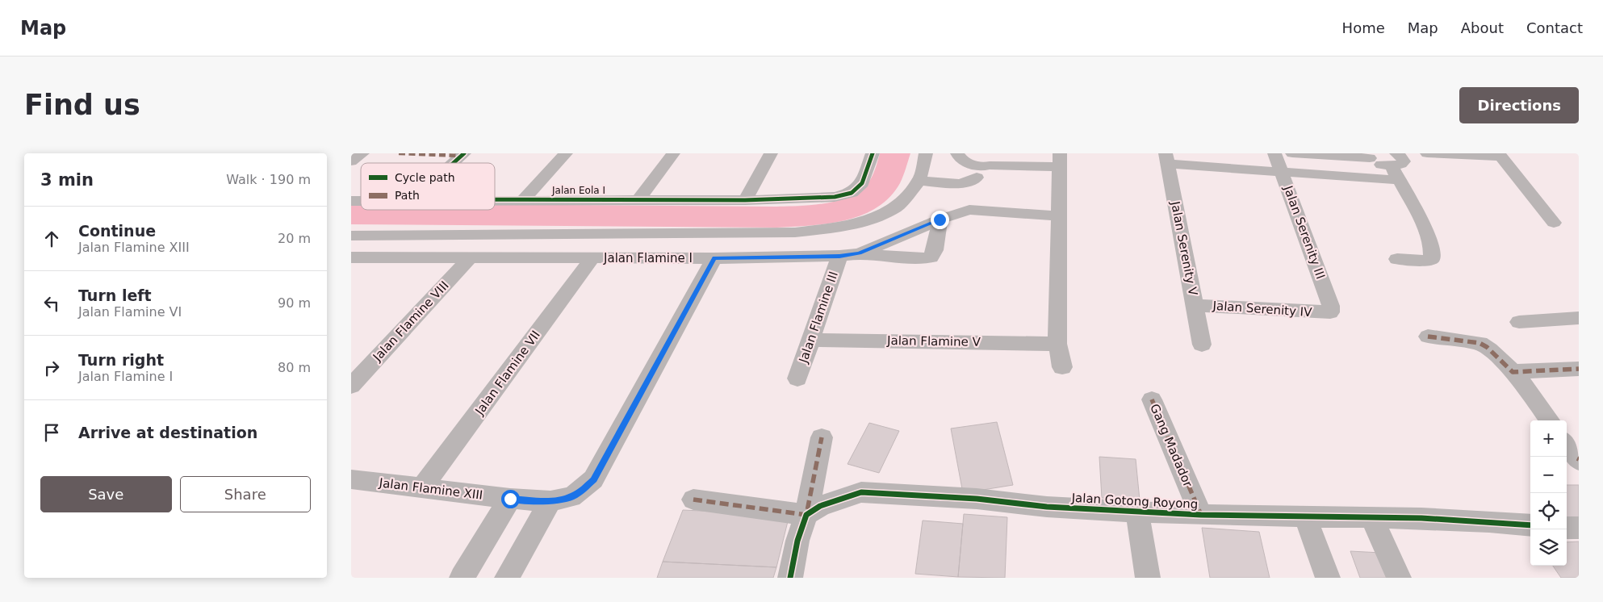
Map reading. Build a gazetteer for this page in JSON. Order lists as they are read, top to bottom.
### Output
{
  "streets": {
    "street": [
      "Jalan Eola I",
      "Jalan Serenity III",
      "Jalan Serenity V",
      "Jalan Flamine I",
      "Jalan Serenity IV",
      "Jalan Flamine III",
      "Jalan Flamine VIII",
      "Jalan Flamine V",
      "Jalan Flamine VII",
      "Gang Madador",
      "Jalan Flamine XIII",
      "Jalan Gotong Royong"
    ]
  },
  "crossings": [
    ["Jalan Serenity III", "Jalan Serenity IV"],
    ["Jalan Serenity V", "Jalan Serenity IV"],
    ["Jalan Flamine I", "Jalan Flamine III"],
    ["Jalan Flamine I", "Jalan Flamine VIII"],
    ["Jalan Flamine I", "Jalan Flamine VII"],
    ["Jalan Flamine I", "Jalan Flamine XIII"],
    ["Jalan Flamine III", "Jalan Flamine V"],
    ["Jalan Flamine VII", "Jalan Flamine XIII"],
    ["Gang Madador", "Jalan Gotong Royong"]
  ],
  "legend": ["Cycle path", "Path"],
  "page": {
    "header": "Map",
    "nav": [
      "Home",
      "Map",
      "About",
      "Contact"
    ],
    "buttons": [
      "Directions",
      ["Save", "Share"]
    ],
    "title": "Find us",
    "heading": ["3 min", "Walk · 190 m"],
    "list": [
      ["Continue", "Jalan Flamine XIII", "20 m"],
      ["Turn left", "Jalan Flamine VI", "90 m"],
      ["Turn right", "Jalan Flamine I", "80 m"],
      "Arrive at destination"
    ],
    "map_buttons": ["+", "−"]
  }
}
